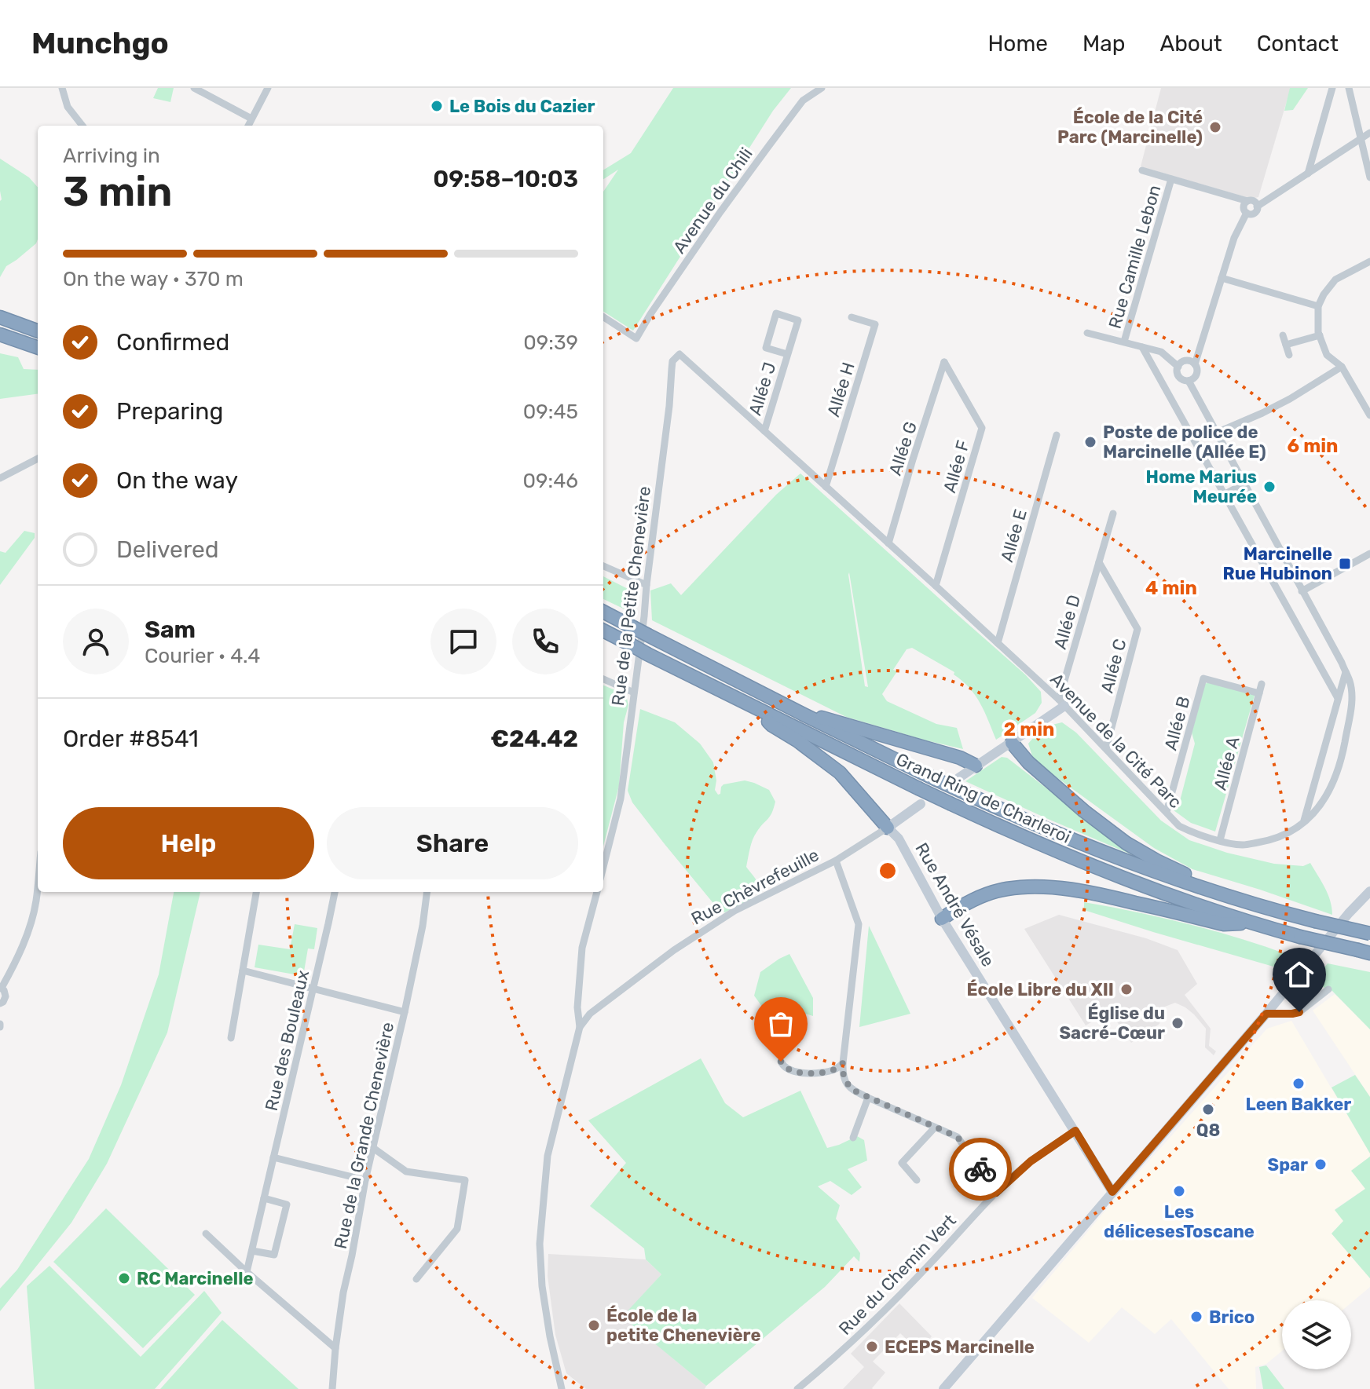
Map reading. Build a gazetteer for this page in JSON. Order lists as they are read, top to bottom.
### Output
{
  "streets": {
    "highway": ["Grand Ring de Charleroi"],
    "main road": ["Rue Chèvrefeuille", "Rue André Vésale"],
    "street": [
      "Avenue du Chili",
      "Rue Camille Lebon",
      "Allée J",
      "Allée H",
      "Allée G",
      "Allée F",
      "Allée E",
      "Rue de la Petite Chenevière",
      "Allée D",
      "Allée C",
      "Allée B",
      "Avenue de la Cité Parc",
      "Allée A",
      "Rue des Bouleaux",
      "Rue de la Grande Chenevière",
      "Rue du Chemin Vert"
    ]
  },
  "crossings": [
    ["Rue Camille Lebon", "Avenue de la Cité Parc"],
    ["Allée J", "Avenue de la Cité Parc"],
    ["Allée H", "Avenue de la Cité Parc"],
    ["Allée G", "Allée F"],
    ["Allée G", "Avenue de la Cité Parc"],
    ["Allée F", "Avenue de la Cité Parc"],
    ["Allée E", "Avenue de la Cité Parc"],
    ["Rue de la Petite Chenevière", "Avenue de la Cité Parc"],
    ["Allée D", "Allée C"],
    ["Allée D", "Avenue de la Cité Parc"],
    ["Allée C", "Avenue de la Cité Parc"],
    ["Allée B", "Avenue de la Cité Parc"],
    ["Allée B", "Allée A"],
    ["Avenue de la Cité Parc", "Allée A"],
    ["Rue Chèvrefeuille", "Rue André Vésale"],
    ["Rue André Vésale", "Rue du Chemin Vert"]
  ],
  "places": {
    "other": [
      "Le Bois du Cazier",
      "École de la Cité Parc (Marcinelle)",
      "Poste de police de Marcinelle (Allée E)",
      "Home Marius Meurée",
      "École Libre du XII",
      "Église du Sacré-Cœur",
      "Leen Bakker",
      "Q8",
      "Spar",
      "Les délicesesToscane",
      "RC Marcinelle",
      "Brico",
      "École de la petite Chenevière",
      "ECEPS Marcinelle"
    ],
    "transit": ["Marcinelle Rue Hubinon"]
  },
  "page": {
    "header": "Munchgo",
    "nav": [
      "Home",
      "Map",
      "About",
      "Contact"
    ],
    "heading": ["3 min", "Arriving in", "09:58–10:03"],
    "panel": [
      "Sam",
      "Courier · 4.4",
      "Order #8541",
      "€24.42"
    ],
    "bar": "On the way · 370 m",
    "list": [
      ["Confirmed", "09:39"],
      ["Preparing", "09:45"],
      ["On the way", "09:46"],
      "Delivered"
    ],
    "buttons": ["Help", "Share"]
  },
  "rings": ["6 min", "4 min", "2 min"]
}
